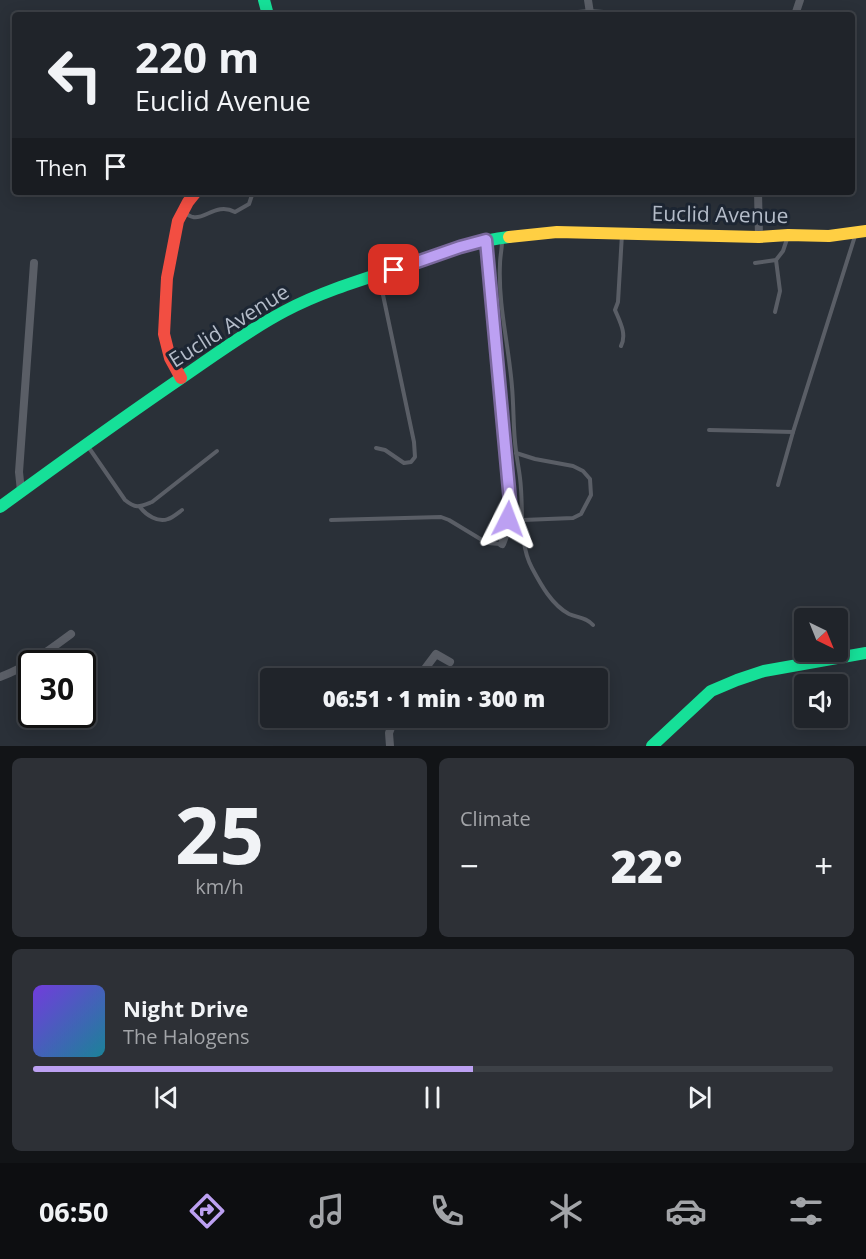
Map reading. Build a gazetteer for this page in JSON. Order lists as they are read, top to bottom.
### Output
{
  "streets": {
    "street": ["Euclid Avenue"]
  },
  "north": "bottom right",
  "page": {
    "turn": ["220 m", "Euclid Avenue"],
    "then": "Then",
    "limit": "30",
    "trip": "06:51 · 1 min · 300 m",
    "tile": [
      ["25", "km/h"],
      "Climate"
    ],
    "heat": ["−", "22°", "+"],
    "song": ["Night Drive", "The Halogens"],
    "tabs": "06:50"
  }
}
